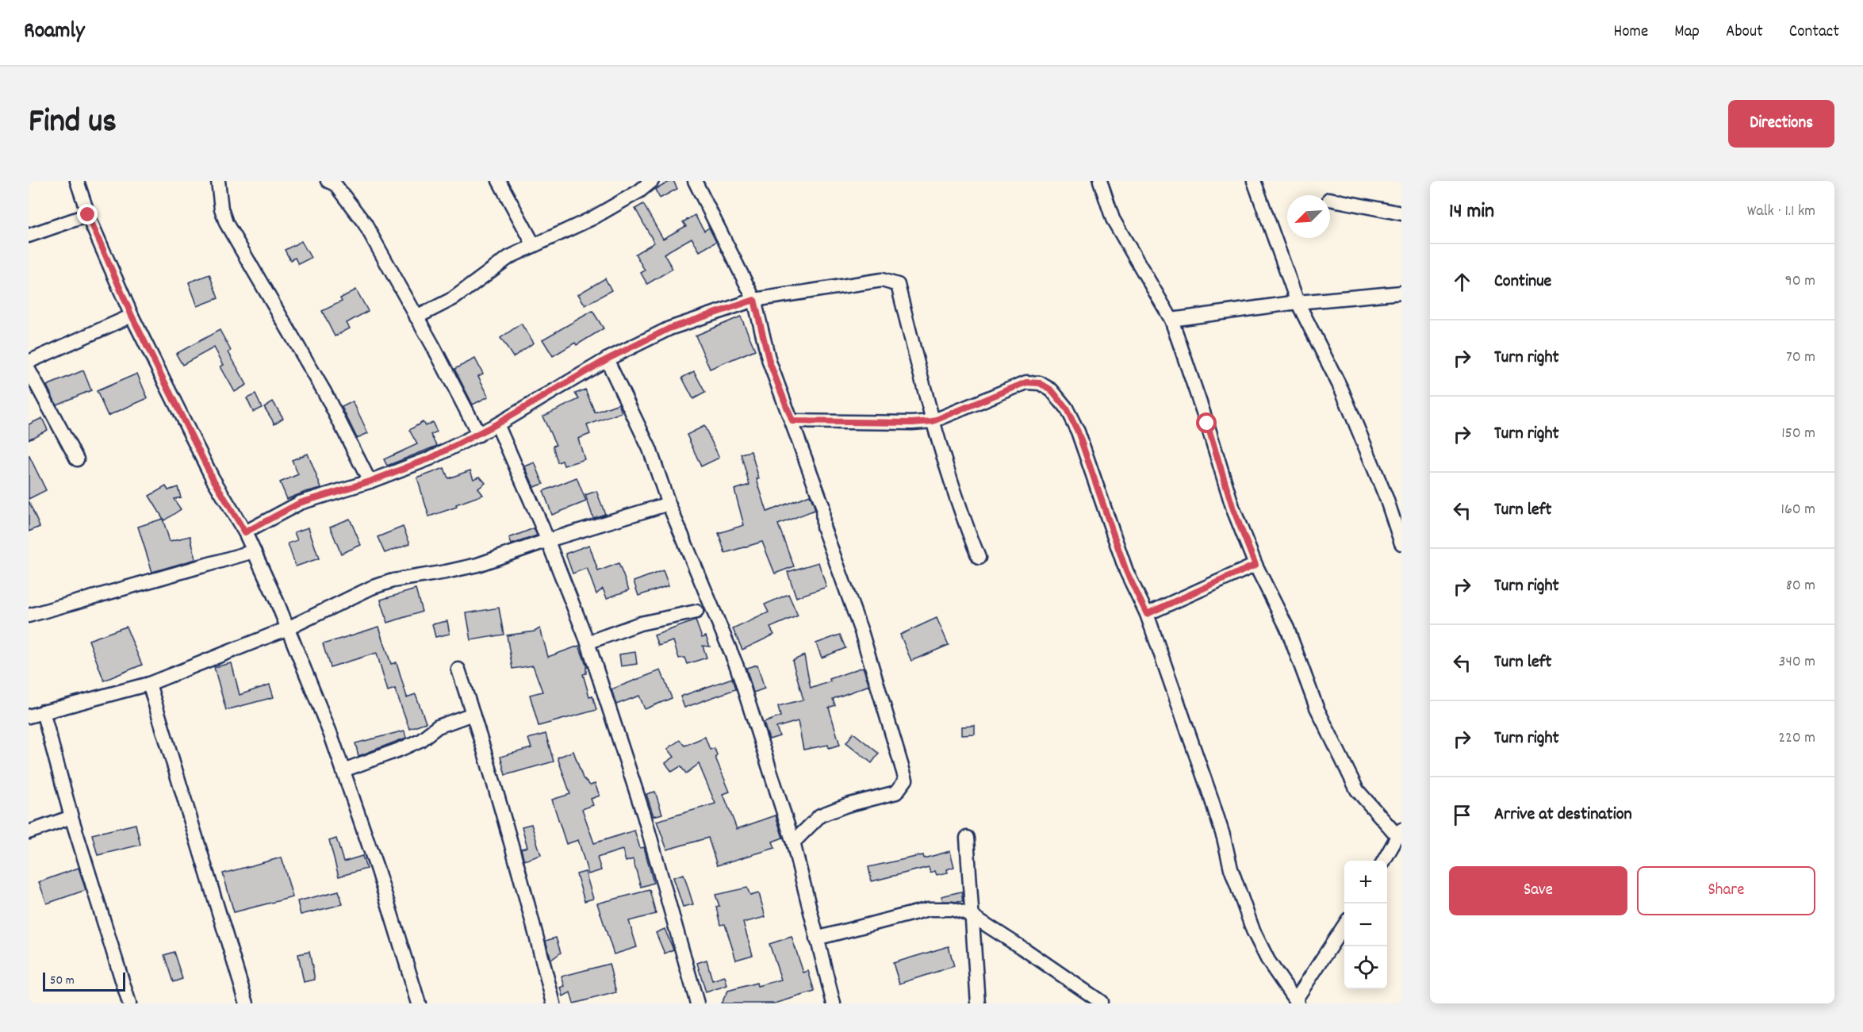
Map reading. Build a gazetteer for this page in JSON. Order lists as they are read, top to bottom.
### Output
{
  "scale_bar": "50 m",
  "north": "bottom left",
  "page": {
    "header": "Roamly",
    "nav": [
      "Home",
      "Map",
      "About",
      "Contact"
    ],
    "title": "Find us",
    "buttons": [
      "Directions",
      ["Save", "Share"]
    ],
    "heading": ["14 min", "Walk · 1.1 km"],
    "list": [
      ["Continue", "90 m"],
      ["Turn right", "70 m"],
      ["Turn right", "150 m"],
      ["Turn left", "160 m"],
      ["Turn right", "80 m"],
      ["Turn left", "340 m"],
      ["Turn right", "220 m"],
      "Arrive at destination"
    ],
    "map_buttons": ["+", "−"],
    "scale": "50 m"
  }
}
